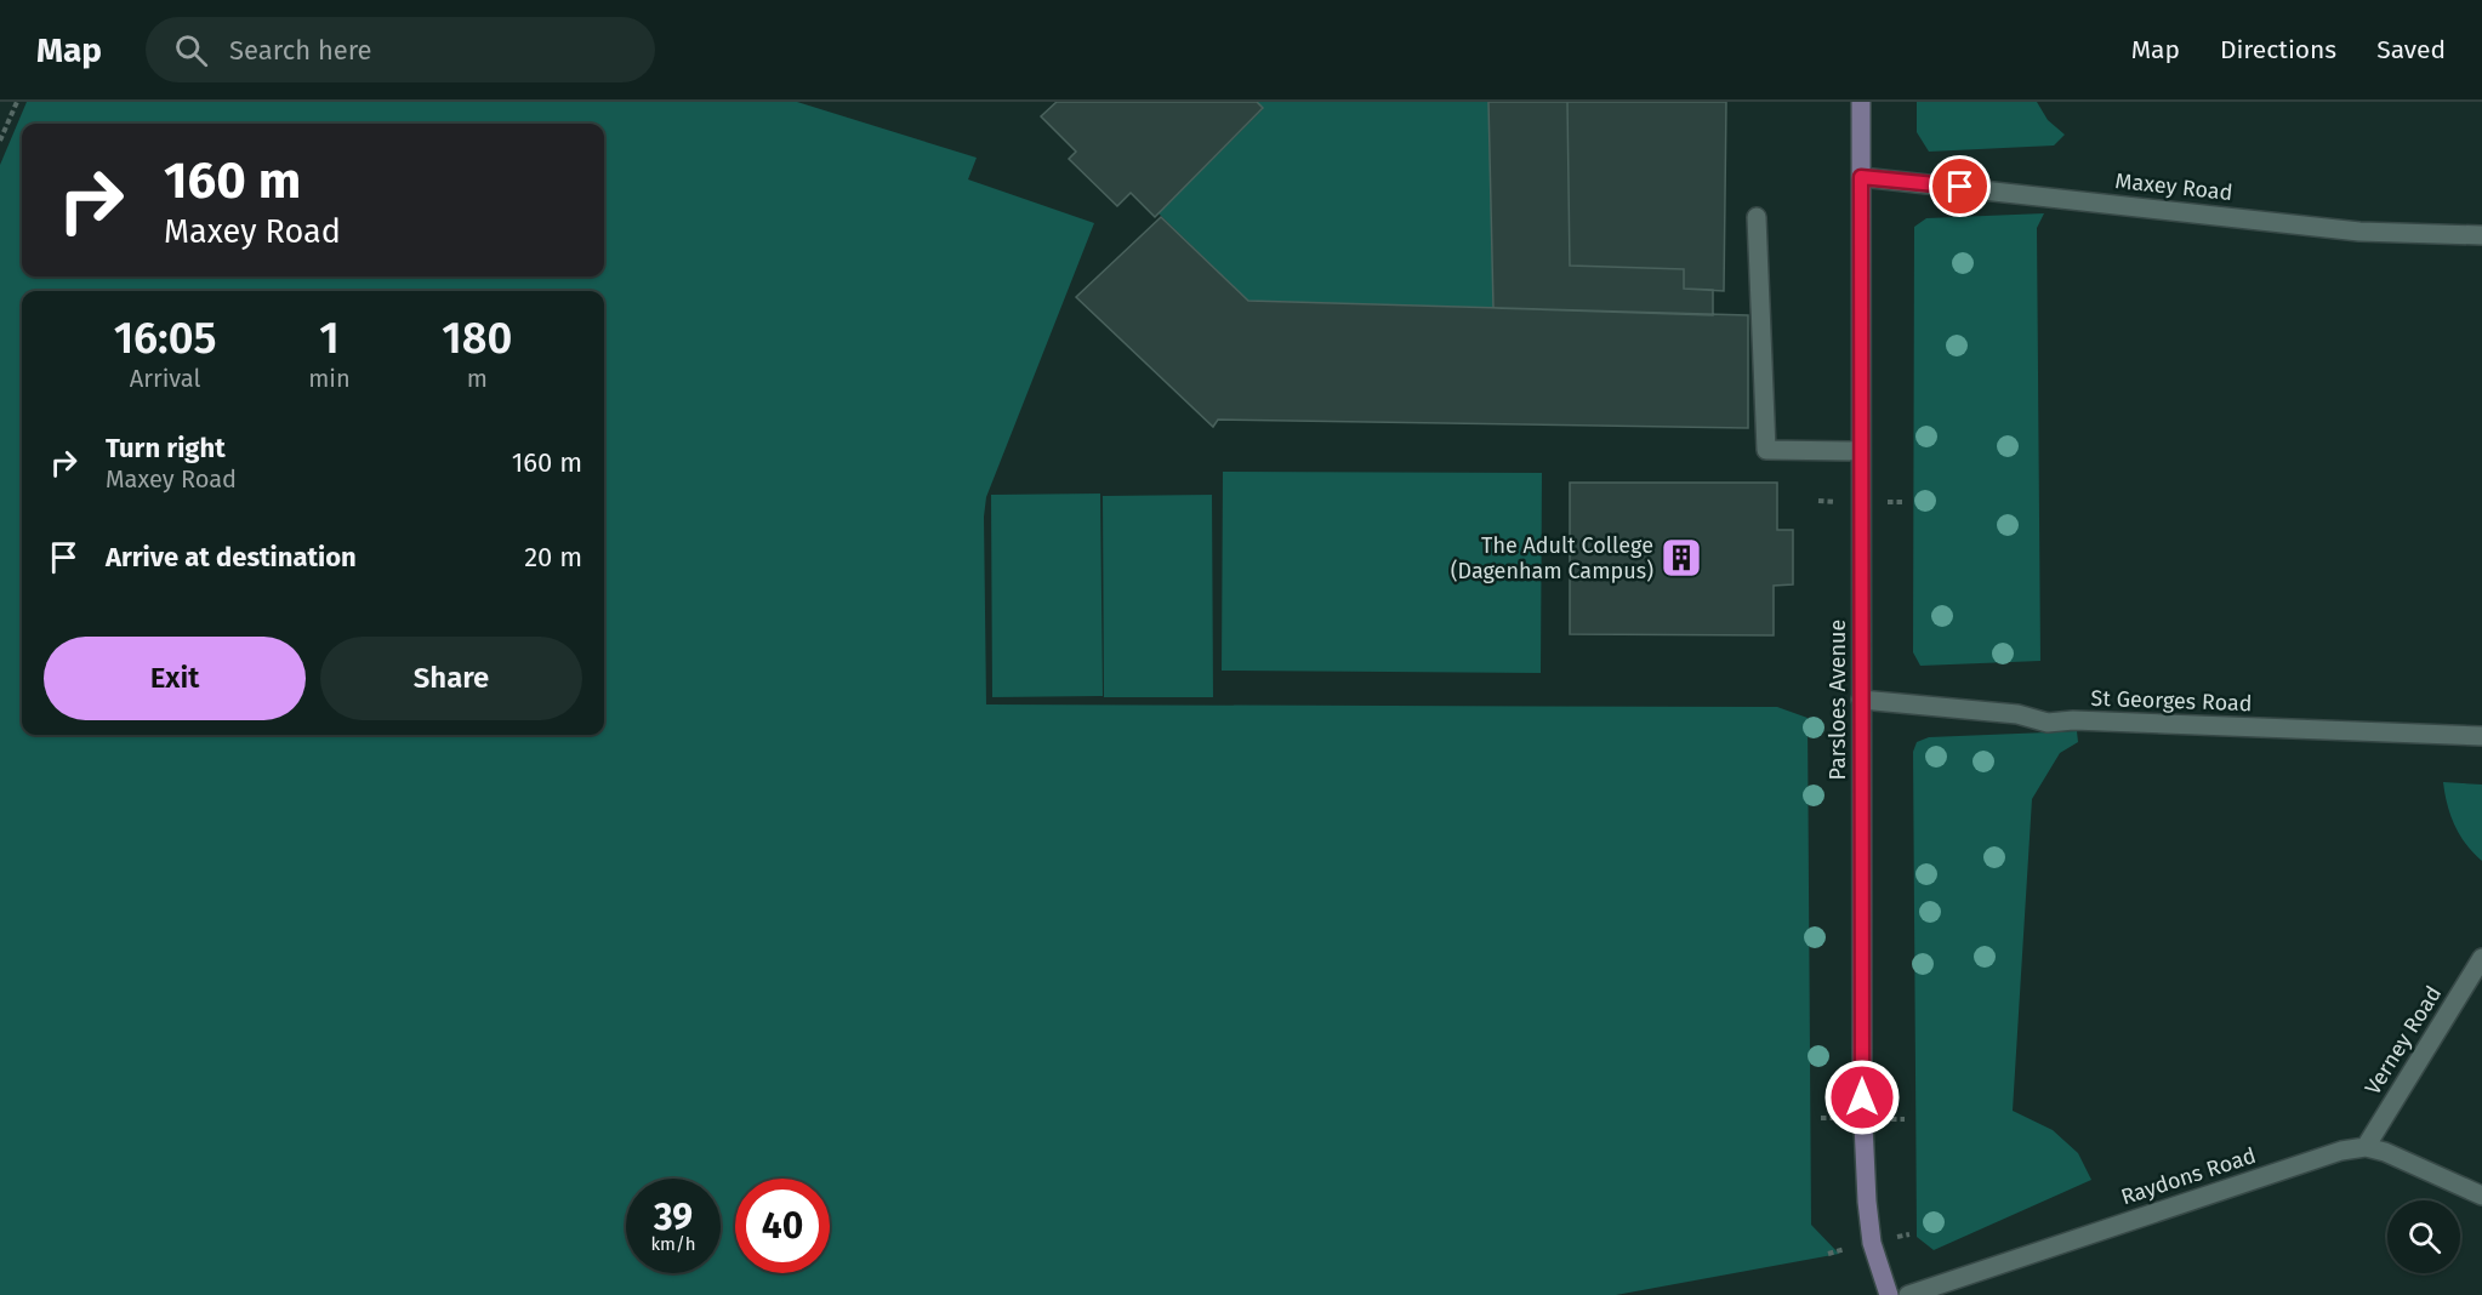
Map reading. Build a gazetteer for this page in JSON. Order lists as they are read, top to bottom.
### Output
{
  "streets": {
    "street": [
      "Maxey Road",
      "Parsloes Avenue",
      "St Georges Road",
      "Verney Road",
      "Raydons Road"
    ]
  },
  "crossings": [
    ["Maxey Road", "Parsloes Avenue"],
    ["Parsloes Avenue", "St Georges Road"],
    ["Verney Road", "Raydons Road"]
  ],
  "places": {
    "building": ["The Adult College (Dagenham Campus)"]
  },
  "page": {
    "header": "Map",
    "search": "Search here",
    "nav": ["Map", "Directions", "Saved"],
    "turn": ["160 m", "Maxey Road"],
    "eta": [
      "16:05",
      "Arrival",
      "1",
      "min",
      "180",
      "m"
    ],
    "list": [
      {
        "name": "Turn right",
        "note": "Maxey Road",
        "value": "160 m"
      },
      {
        "name": "Arrive at destination",
        "value": "20 m"
      }
    ],
    "buttons": ["Exit", "Share"],
    "speed": "39 km/h",
    "limit": "40"
  }
}
